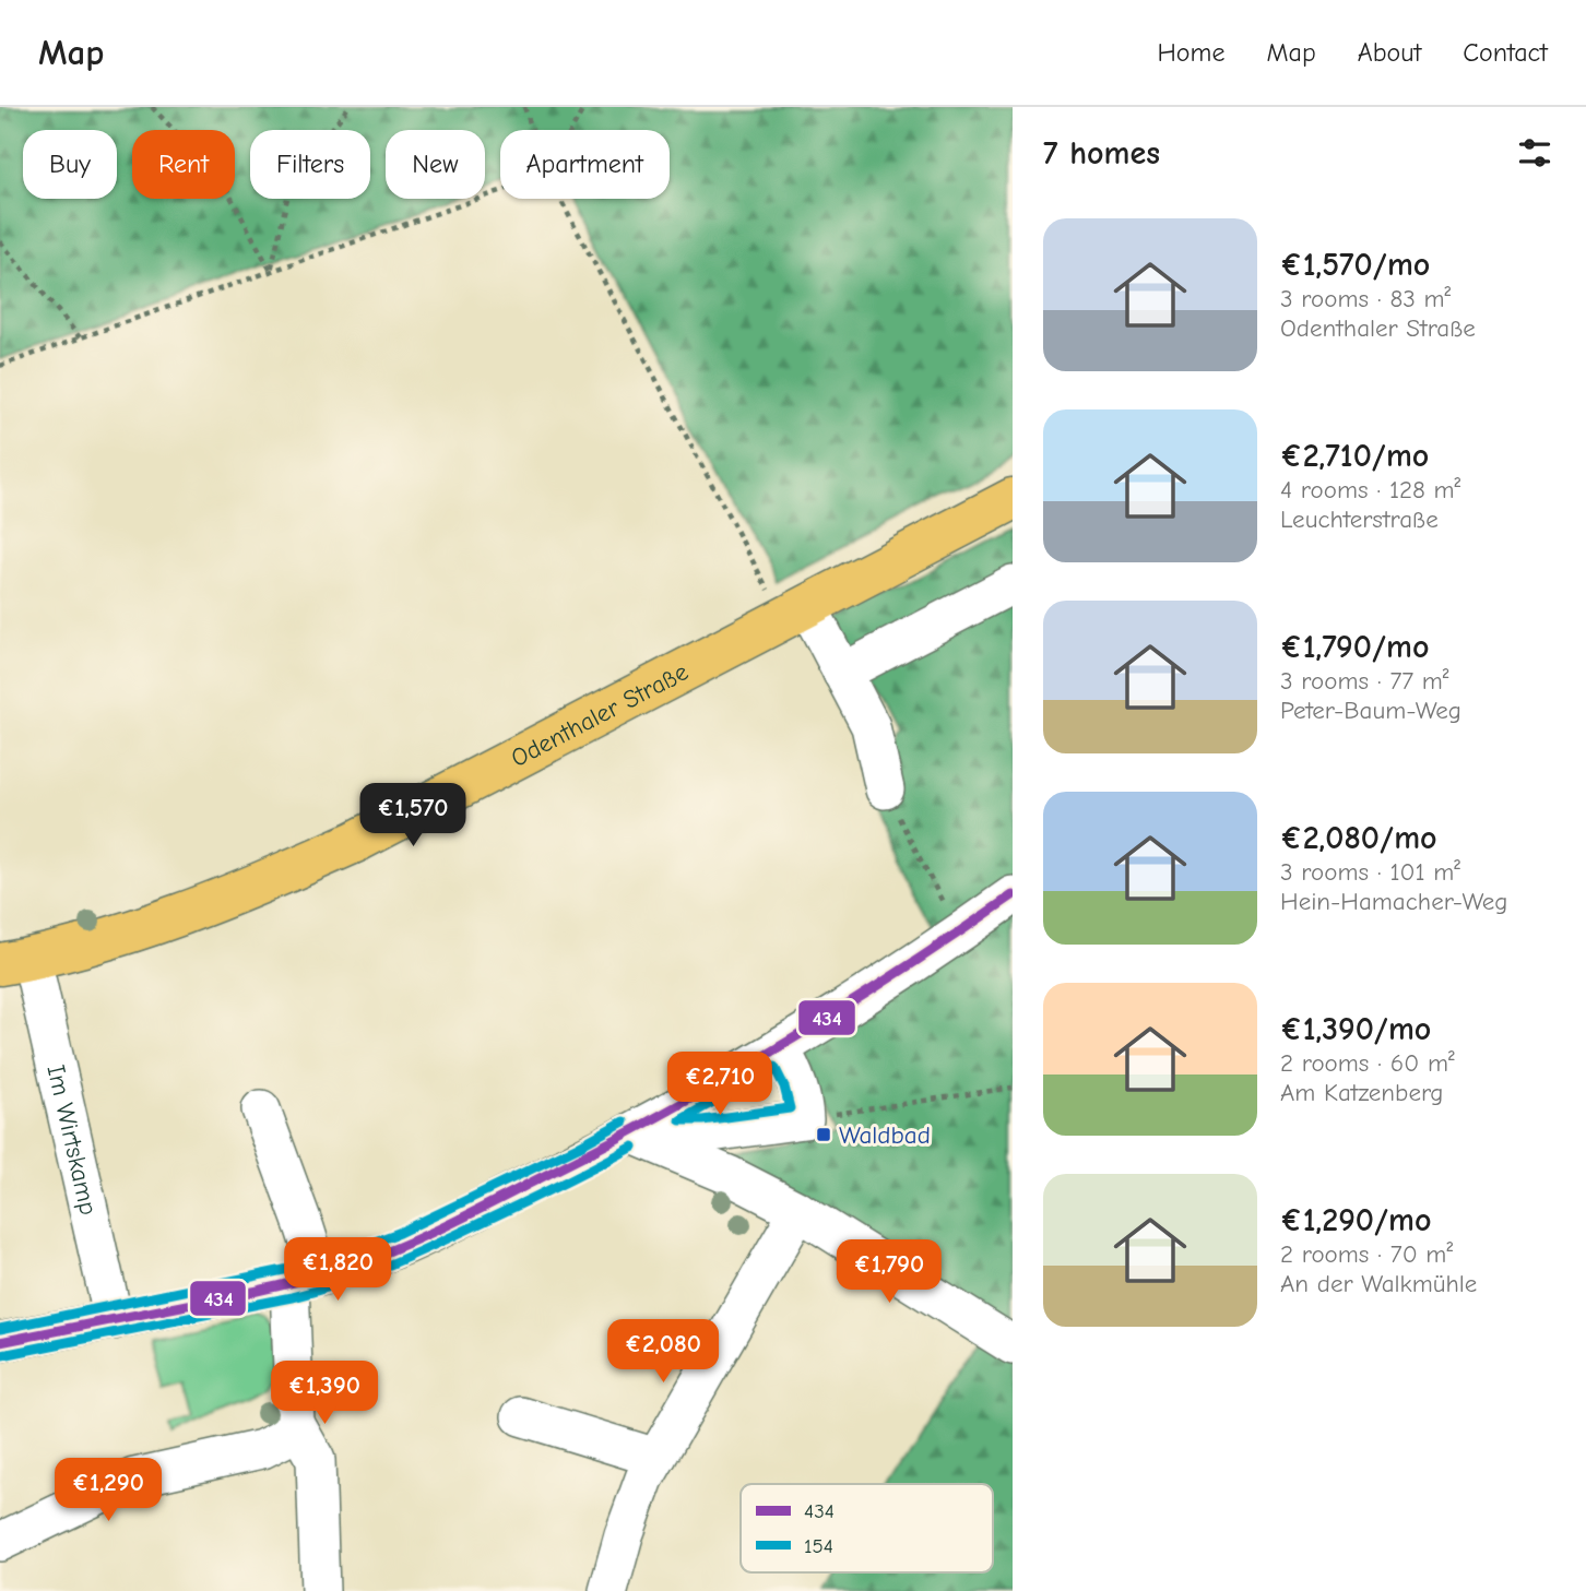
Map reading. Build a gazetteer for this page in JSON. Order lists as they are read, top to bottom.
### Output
{
  "streets": {
    "main road": ["Odenthaler Straße"],
    "street": ["Im Wirtskamp"]
  },
  "crossings": [
    ["Odenthaler Straße", "Im Wirtskamp"]
  ],
  "places": {
    "transit": ["Waldbad"]
  },
  "lines": ["transit line 434", "transit line 154"],
  "legend": ["434", "154"],
  "page": {
    "header": "Map",
    "nav": [
      "Home",
      "Map",
      "About",
      "Contact"
    ],
    "heading": "7 homes",
    "chip": [
      "Buy",
      "Rent",
      "Filters",
      "New",
      "Apartment"
    ],
    "list": [
      {
        "name": "€1,570/mo",
        "note": "3 rooms · 83 m² · Odenthaler Straße"
      },
      {
        "name": "€2,710/mo",
        "note": "4 rooms · 128 m² · Leuchterstraße"
      },
      {
        "name": "€1,790/mo",
        "note": "3 rooms · 77 m² · Peter-Baum-Weg"
      },
      {
        "name": "€2,080/mo",
        "note": "3 rooms · 101 m² · Hein-Hamacher-Weg"
      },
      {
        "name": "€1,390/mo",
        "note": "2 rooms · 60 m² · Am Katzenberg"
      },
      {
        "name": "€1,290/mo",
        "note": "2 rooms · 70 m² · An der Walkmühle"
      }
    ],
    "price": [
      "€1,570",
      "€2,710",
      "€1,820",
      "€1,790",
      "€2,080",
      "€1,390",
      "€1,290"
    ]
  }
}
